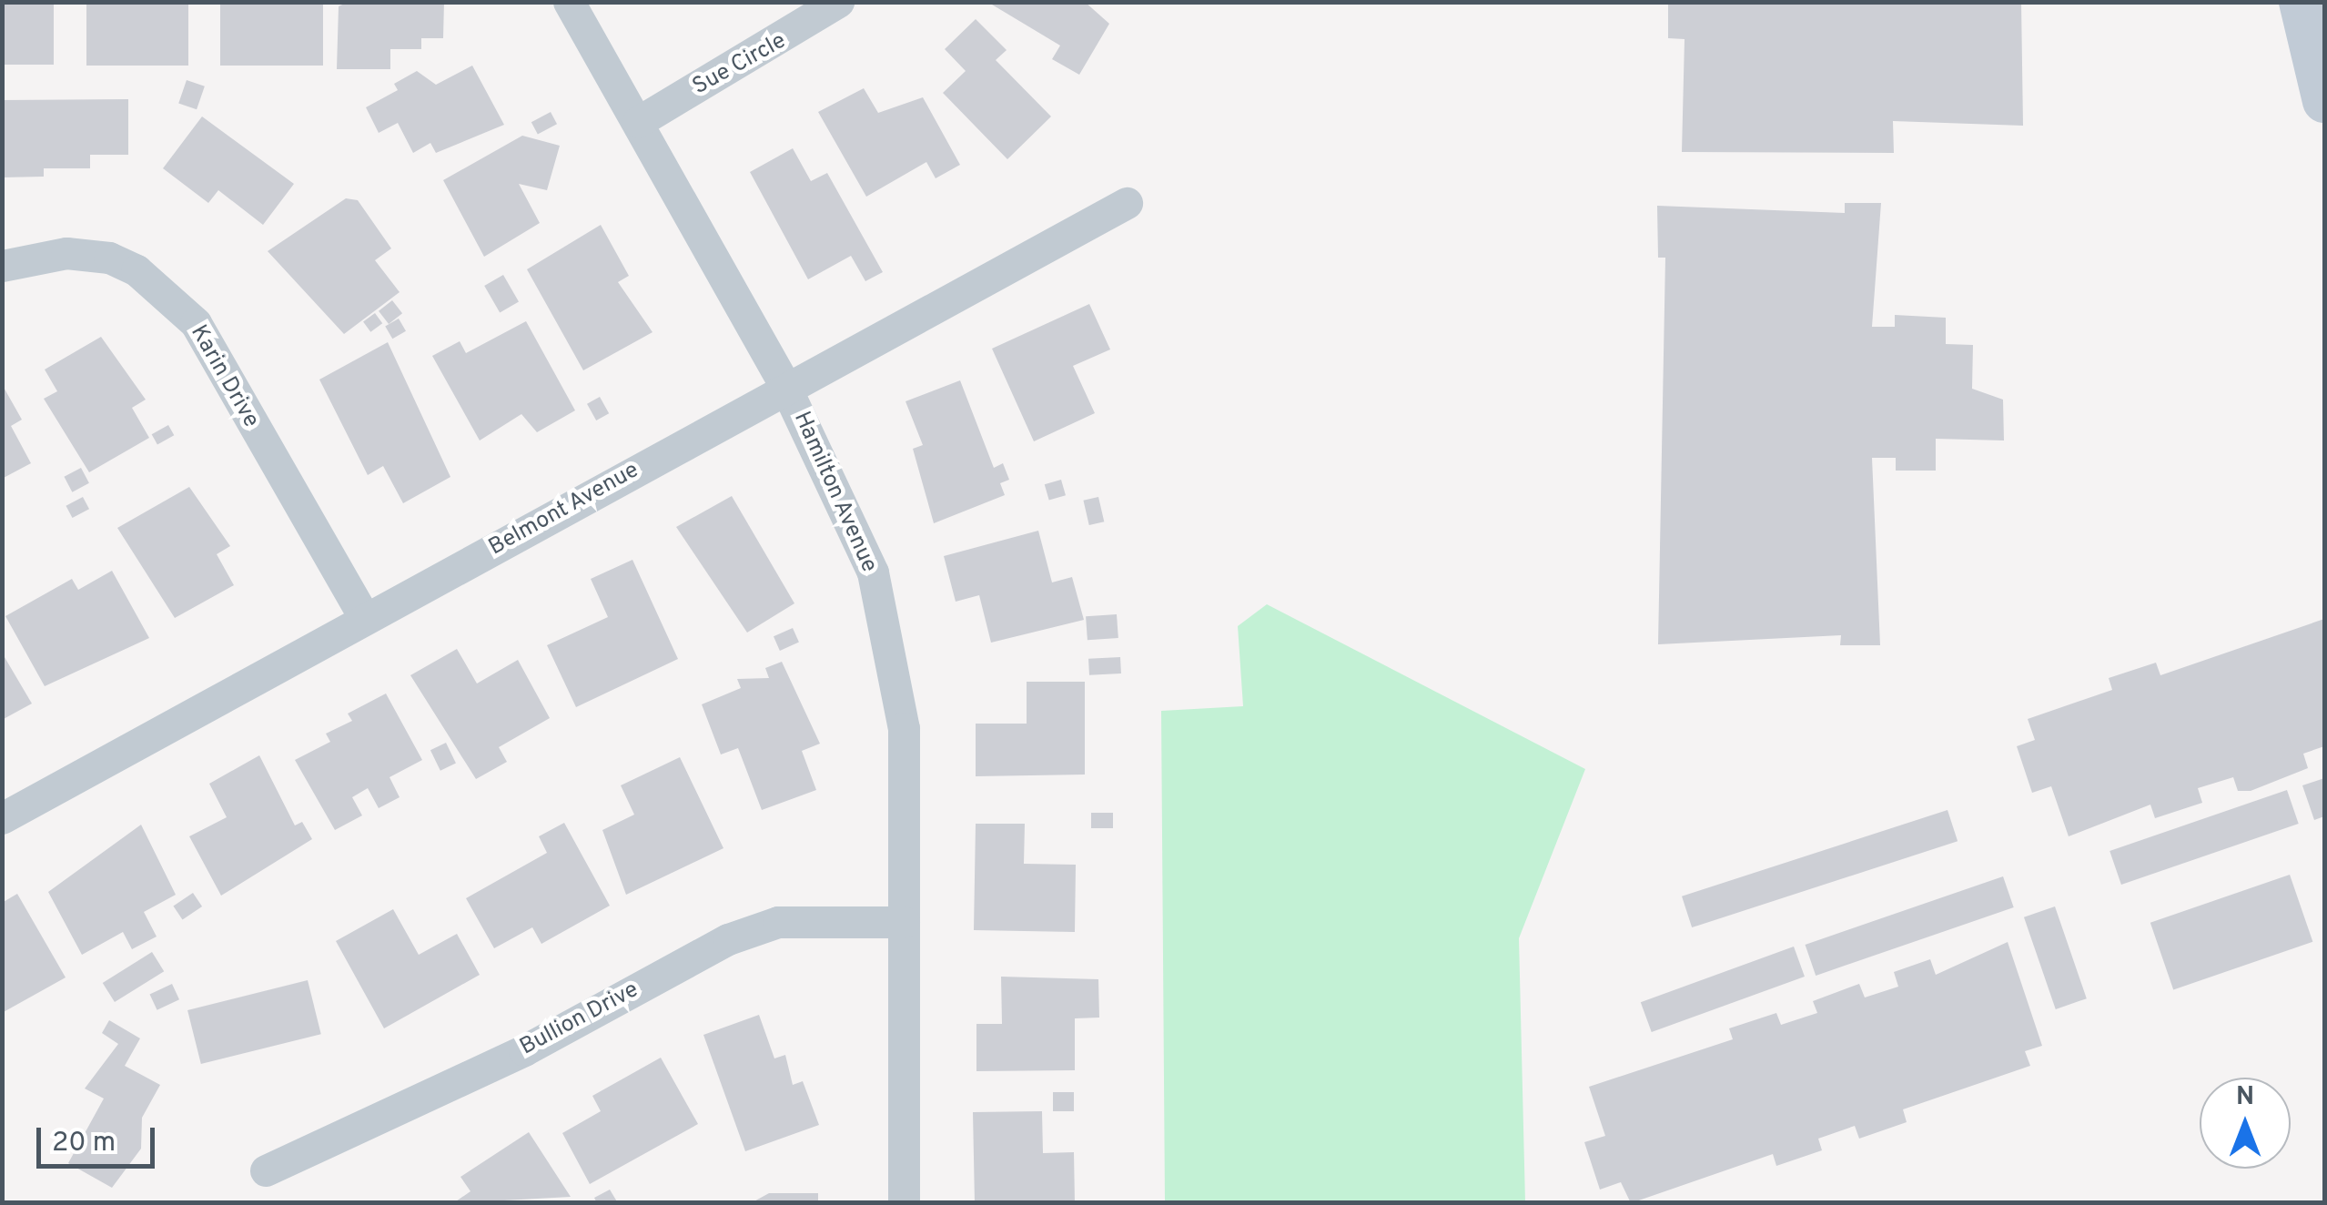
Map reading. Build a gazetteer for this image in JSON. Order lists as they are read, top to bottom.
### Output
{
  "streets": {
    "street": [
      "Sue Circle",
      "Karin Drive",
      "Hamilton Avenue",
      "Belmont Avenue",
      "Bullion Drive"
    ]
  },
  "crossings": [
    ["Sue Circle", "Hamilton Avenue"],
    ["Karin Drive", "Belmont Avenue"],
    ["Hamilton Avenue", "Belmont Avenue"],
    ["Hamilton Avenue", "Bullion Drive"]
  ],
  "scale_bar": "20 m",
  "north": "top"
}
